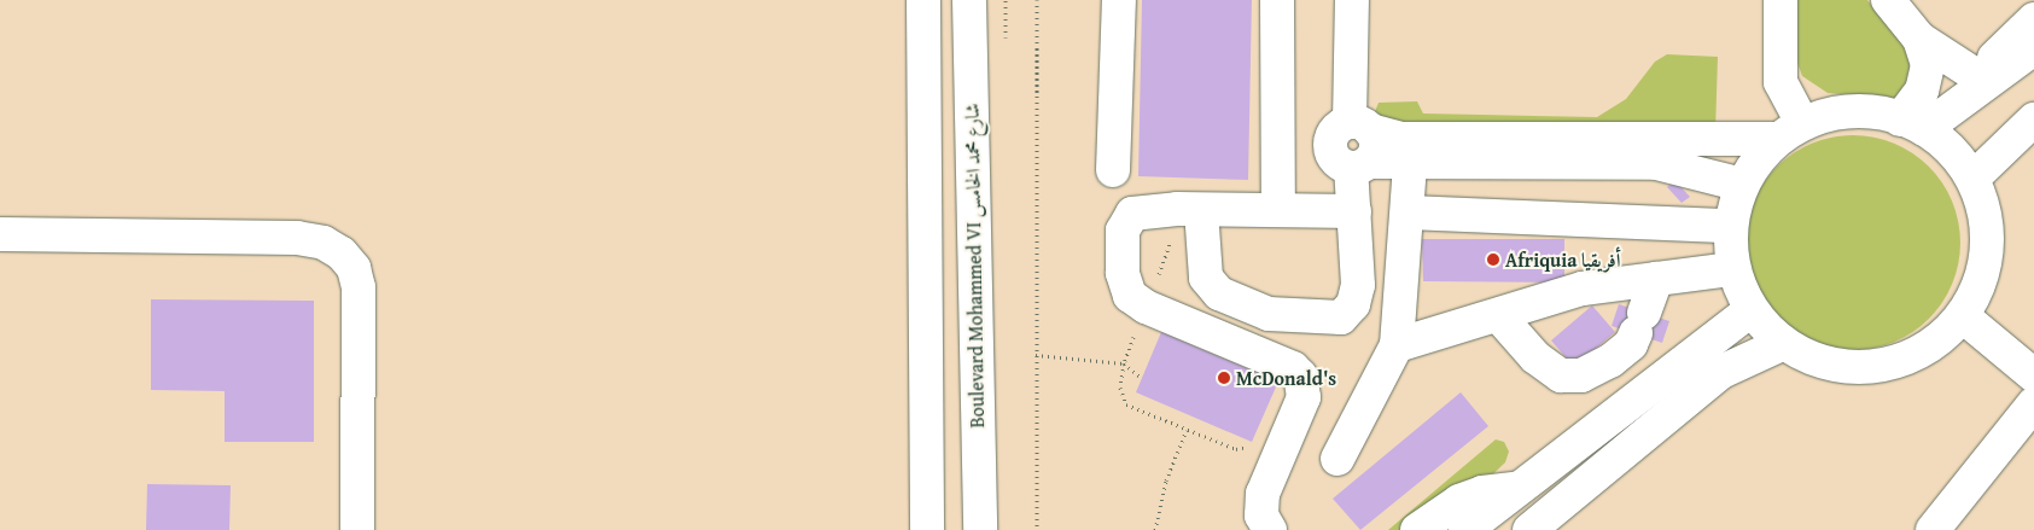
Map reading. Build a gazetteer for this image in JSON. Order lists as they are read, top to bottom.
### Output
{
  "streets": {
    "street": ["Boulevard Mohammed VI شارع محمد الخامس"]
  },
  "places": ["Afriquia أفريقيا", "McDonald's"]
}
